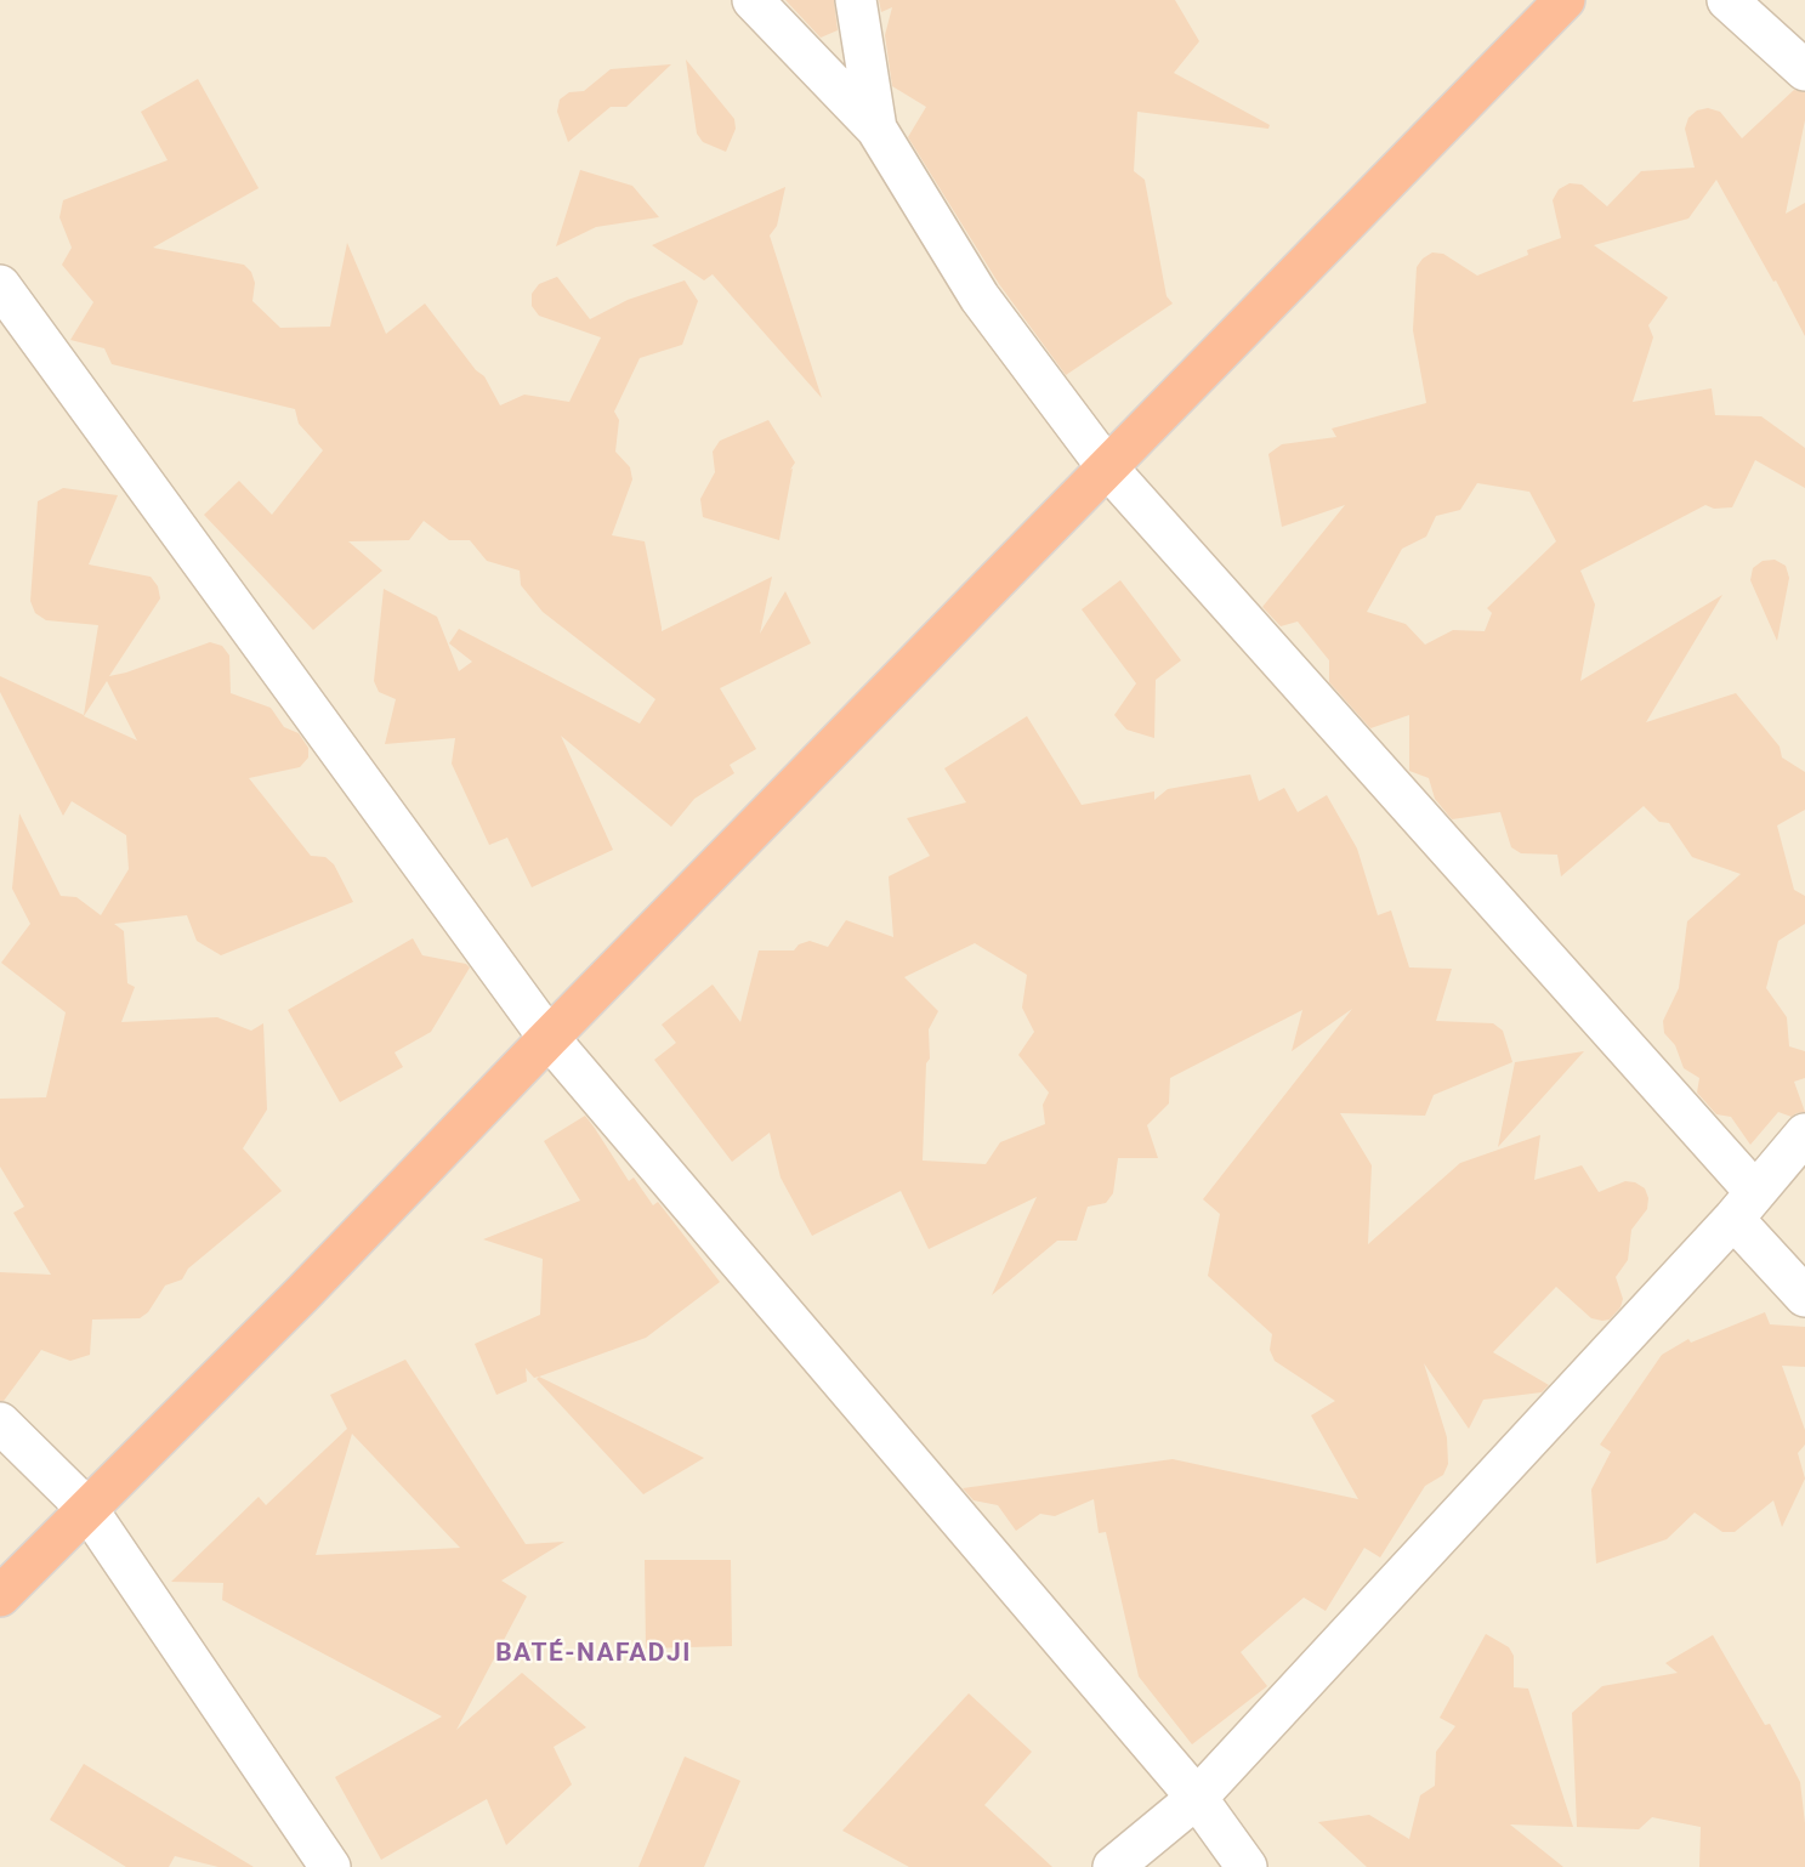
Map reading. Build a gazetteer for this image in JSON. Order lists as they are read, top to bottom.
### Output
{
  "districts": ["BATÉ-NAFADJI"]
}
